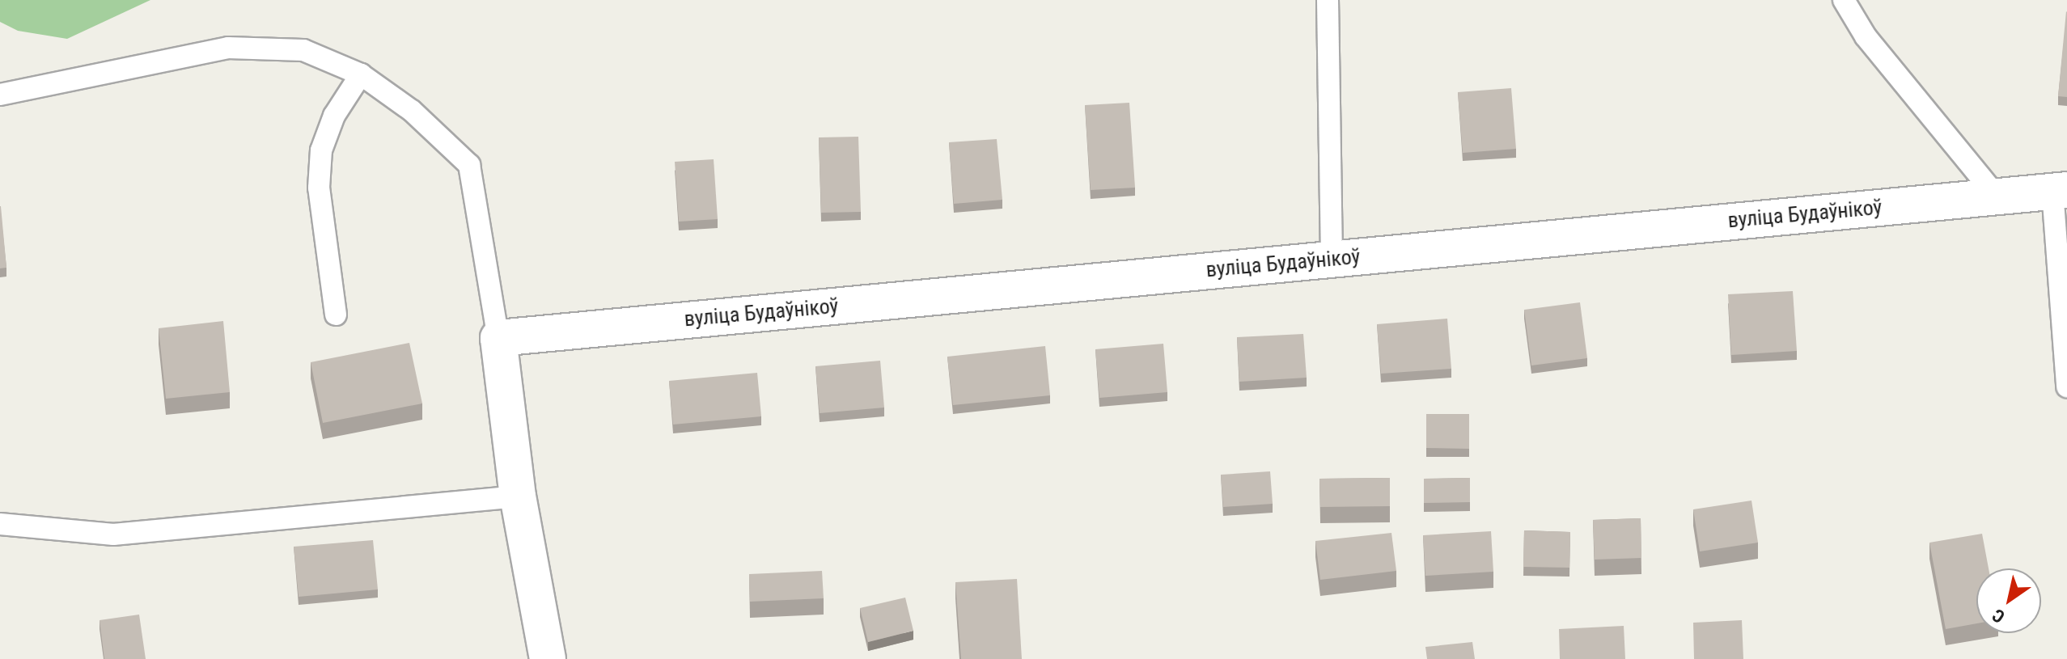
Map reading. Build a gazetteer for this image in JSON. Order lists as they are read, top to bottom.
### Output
{
  "streets": {
    "street": ["вуліца Будаўнікоў"]
  },
  "north": "bottom left"
}
